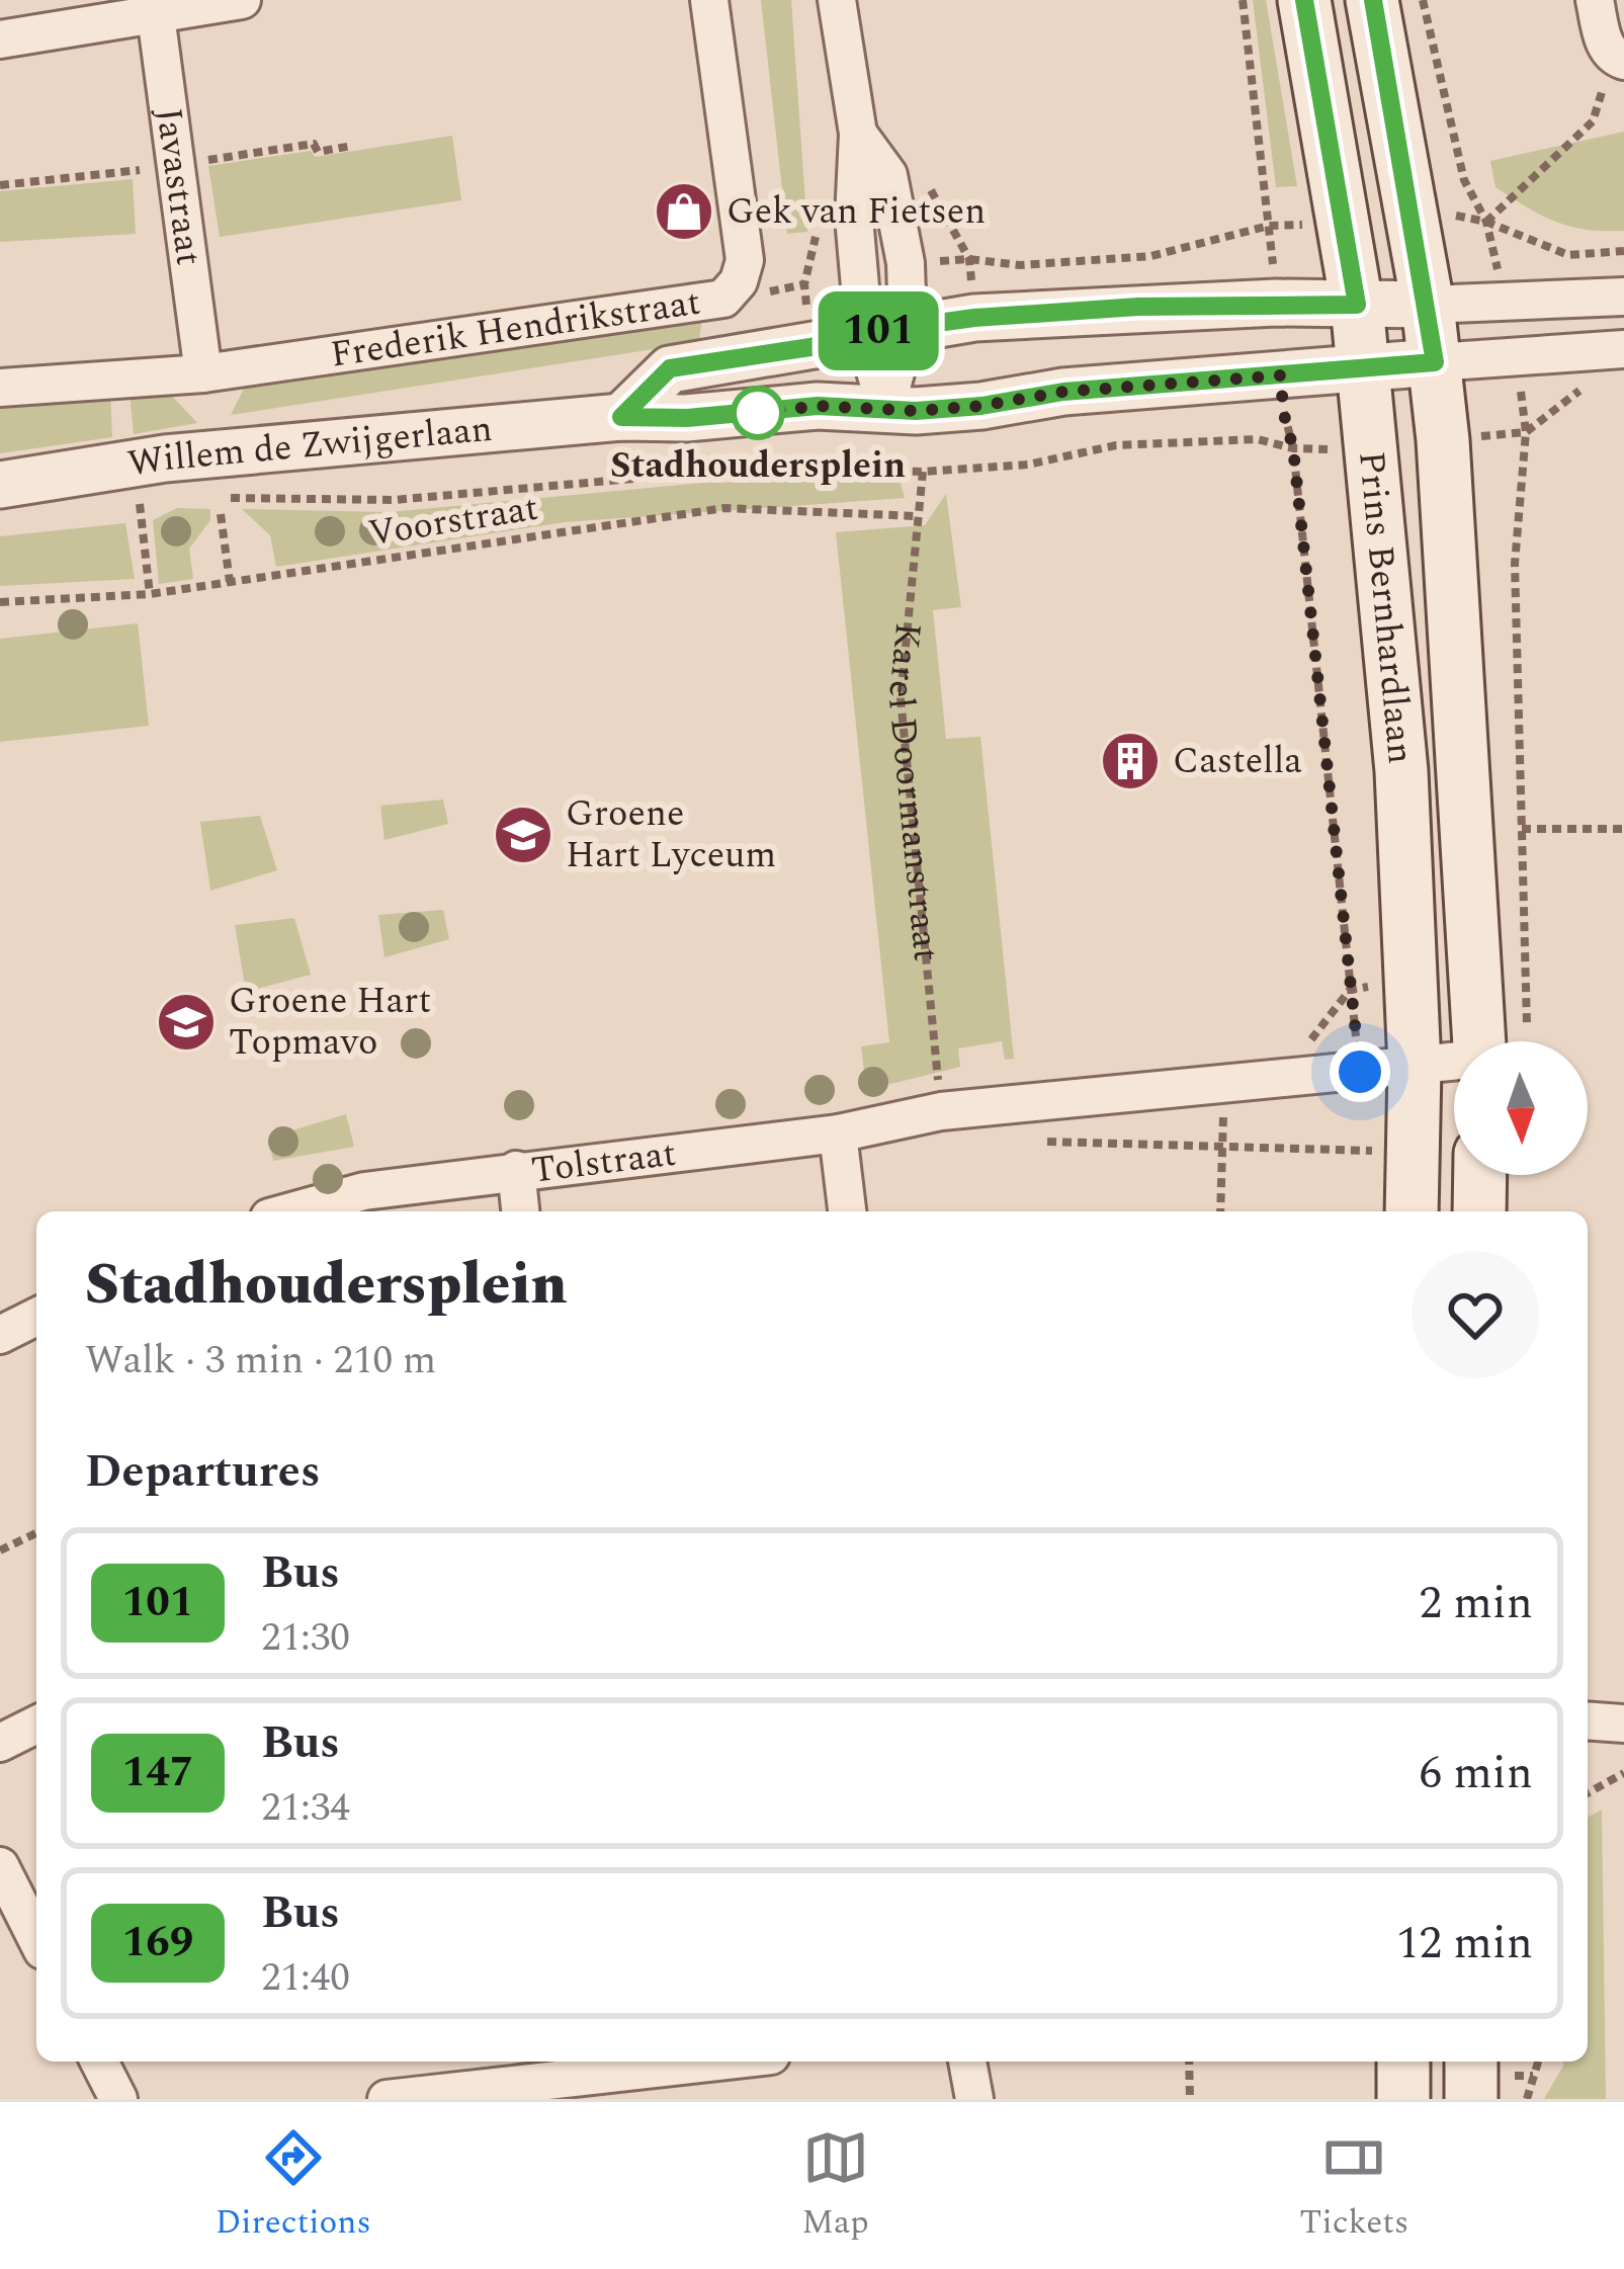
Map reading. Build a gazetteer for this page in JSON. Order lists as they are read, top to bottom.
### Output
{
  "streets": {
    "main road": ["Prins Bernhardlaan"],
    "street": [
      "Javastraat",
      "Frederik Hendrikstraat",
      "Willem de Zwijgerlaan",
      "Tolstraat"
    ],
    "path": ["Voorstraat", "Karel Doormanstraat"]
  },
  "crossings": [
    ["Javastraat", "Frederik Hendrikstraat"],
    ["Willem de Zwijgerlaan", "Prins Bernhardlaan"],
    ["Willem de Zwijgerlaan", "Karel Doormanstraat"],
    ["Voorstraat", "Karel Doormanstraat"],
    ["Prins Bernhardlaan", "Tolstraat"],
    ["Karel Doormanstraat", "Tolstraat"]
  ],
  "places": {
    "shop": ["Gek van Fietsen"],
    "other": ["Stadhoudersplein"],
    "building": ["Castella"],
    "school or university": ["Groene Hart Lyceum", "Groene Hart Topmavo"]
  },
  "lines": ["bus line 101"],
  "north": "bottom",
  "page": {
    "on_map": "101",
    "heading": [
      ["Stadhoudersplein", "Walk · 3 min · 210 m"],
      "Departures"
    ],
    "list": [
      {
        "mark": "101",
        "name": "Bus",
        "note": "21:30",
        "value": "2 min"
      },
      {
        "mark": "147",
        "name": "Bus",
        "note": "21:34",
        "value": "6 min"
      },
      {
        "mark": "169",
        "name": "Bus",
        "note": "21:40",
        "value": "12 min"
      }
    ],
    "tabs": ["Directions", "Map", "Tickets"]
  }
}
